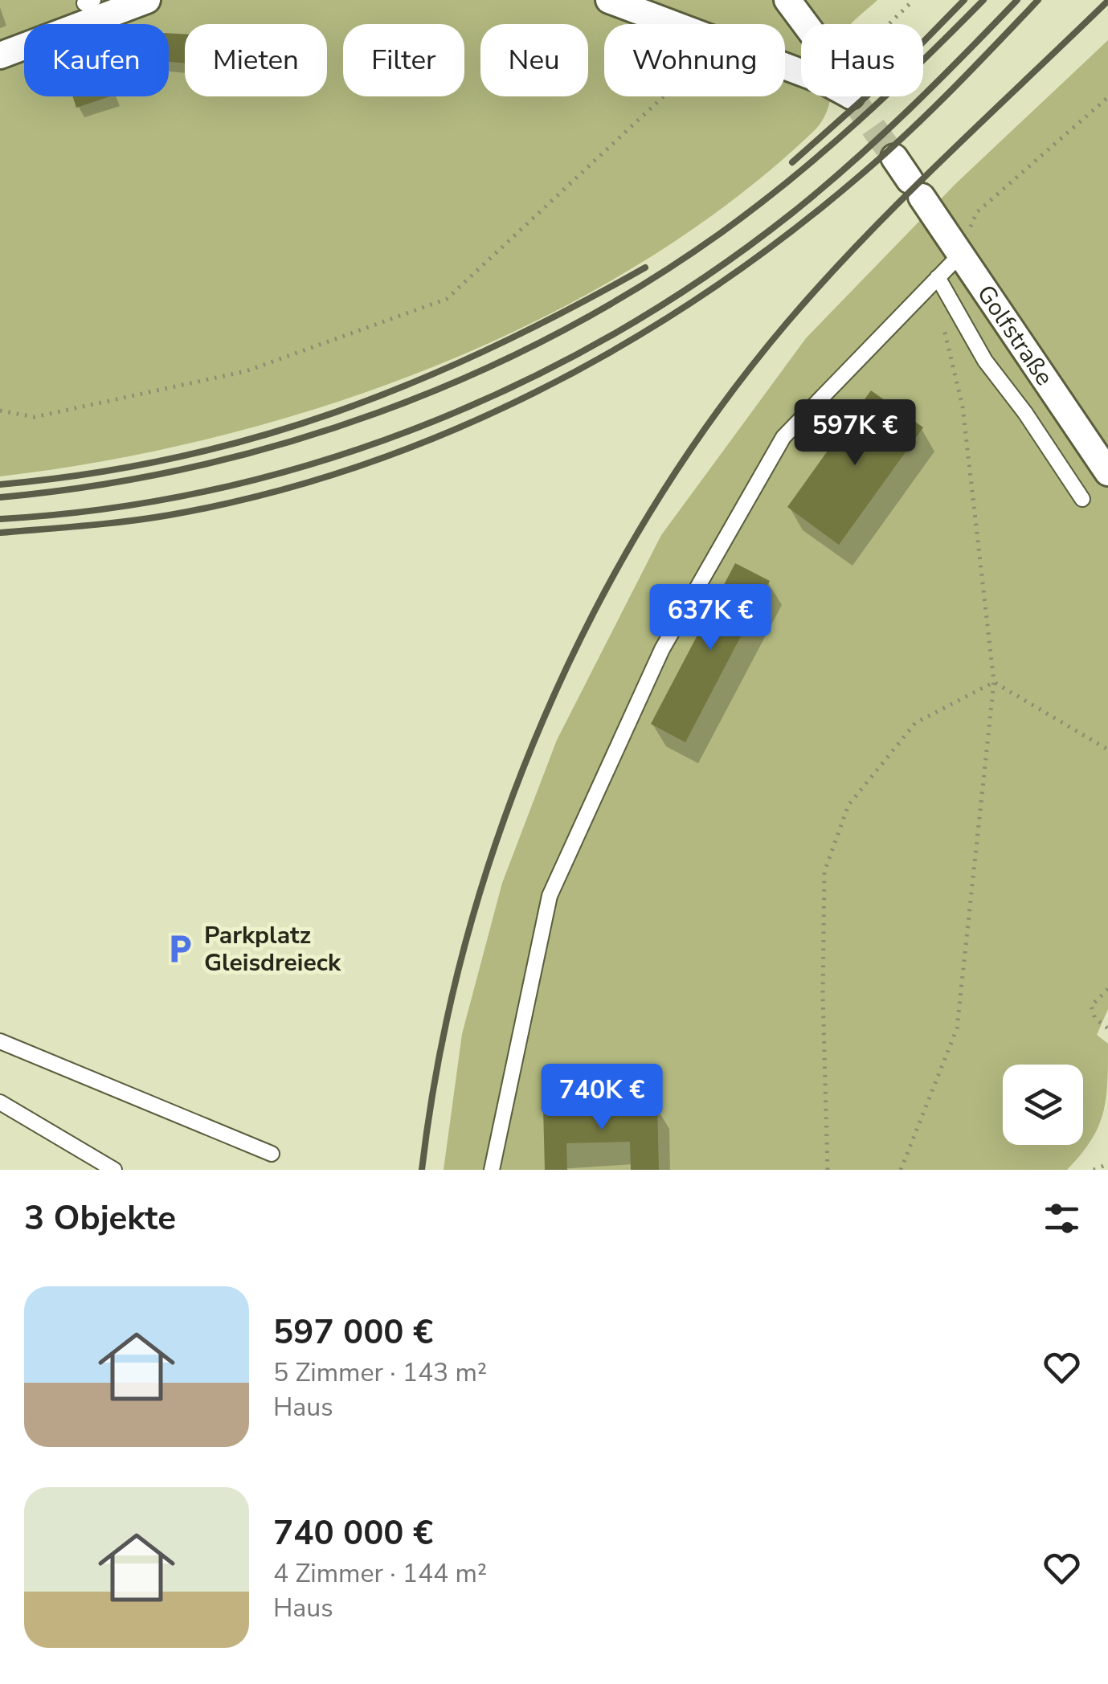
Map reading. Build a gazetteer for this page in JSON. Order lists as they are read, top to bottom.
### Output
{
  "streets": {
    "street": ["Golfstraße"]
  },
  "places": {
    "parking": ["Parkplatz Gleisdreieck"]
  },
  "page": {
    "chip": [
      "Kaufen",
      "Mieten",
      "Filter",
      "Neu",
      "Wohnung",
      "Haus"
    ],
    "price": ["597K €", "637K €", "740K €"],
    "heading": "3 Objekte",
    "list": [
      {
        "name": "597 000 €",
        "note": "5 Zimmer · 143 m² · Haus"
      },
      {
        "name": "740 000 €",
        "note": "4 Zimmer · 144 m² · Haus"
      }
    ]
  }
}
